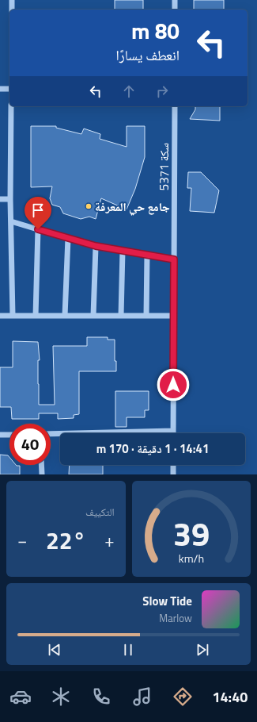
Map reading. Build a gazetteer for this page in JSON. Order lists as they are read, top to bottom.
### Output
{
  "streets": {
    "street": ["سكة 5371"]
  },
  "places": ["جامع حي المعرفة"],
  "page": {
    "turn": ["80 m", "انعطف يسارًا"],
    "limit": "40",
    "trip": "14:41 · 1 دقيقة · 170 m",
    "tile": "التكييف",
    "heat": ["−", "22°", "+"],
    "song": ["Slow Tide", "Marlow"],
    "tabs": "14:40",
    "gauge": ["39", "km/h"]
  }
}
